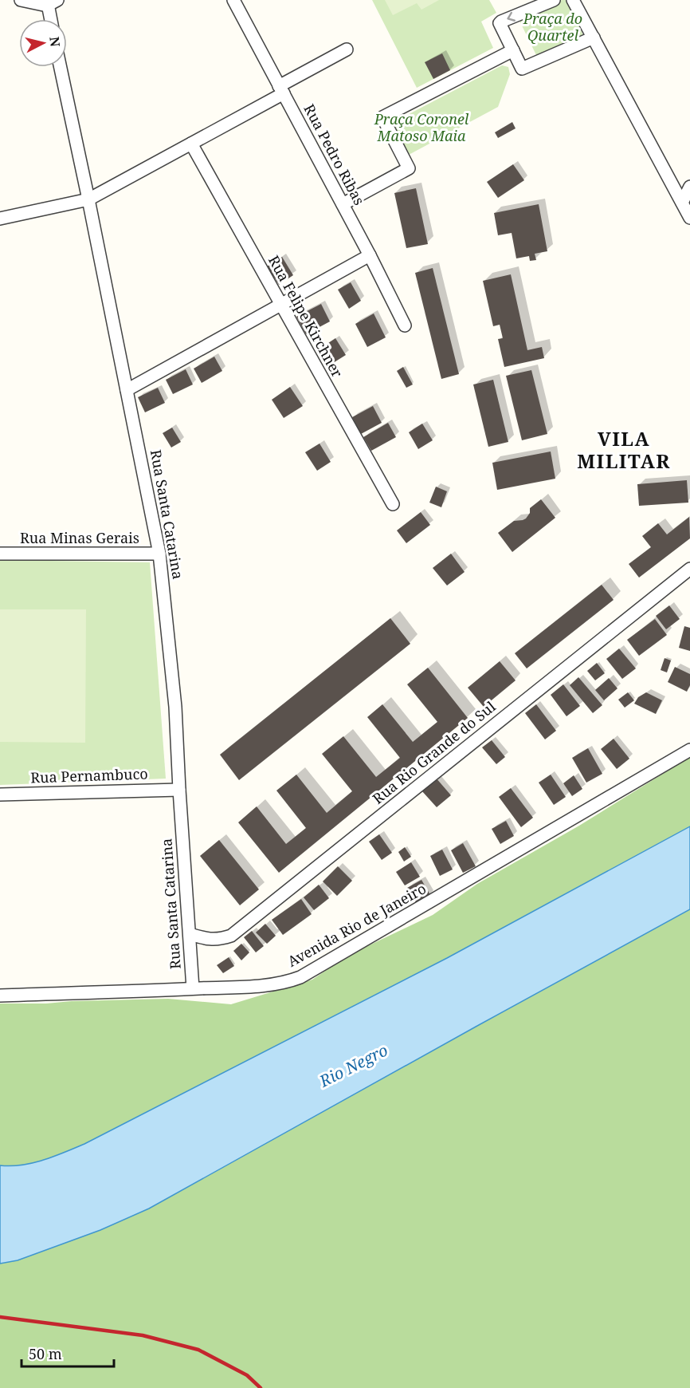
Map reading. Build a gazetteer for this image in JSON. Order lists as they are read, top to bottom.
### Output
{
  "streets": {
    "street": [
      "Rua Pedro Ribas",
      "Rua Felipe Kirchner",
      "Rua Santa Catarina",
      "Rua Minas Gerais",
      "Rua Rio Grande do Sul",
      "Rua Pernambuco",
      "Avenida Rio de Janeiro"
    ]
  },
  "crossings": [
    ["Rua Santa Catarina", "Rua Minas Gerais"],
    ["Rua Santa Catarina", "Rua Rio Grande do Sul"],
    ["Rua Santa Catarina", "Rua Pernambuco"],
    ["Rua Santa Catarina", "Avenida Rio de Janeiro"]
  ],
  "districts": ["VILA MILITAR"],
  "water": ["Rio Negro"],
  "parks": ["Praça do Quartel", "Praça Coronel Matoso Maia"],
  "scale_bar": "50 m",
  "north": "right"
}
